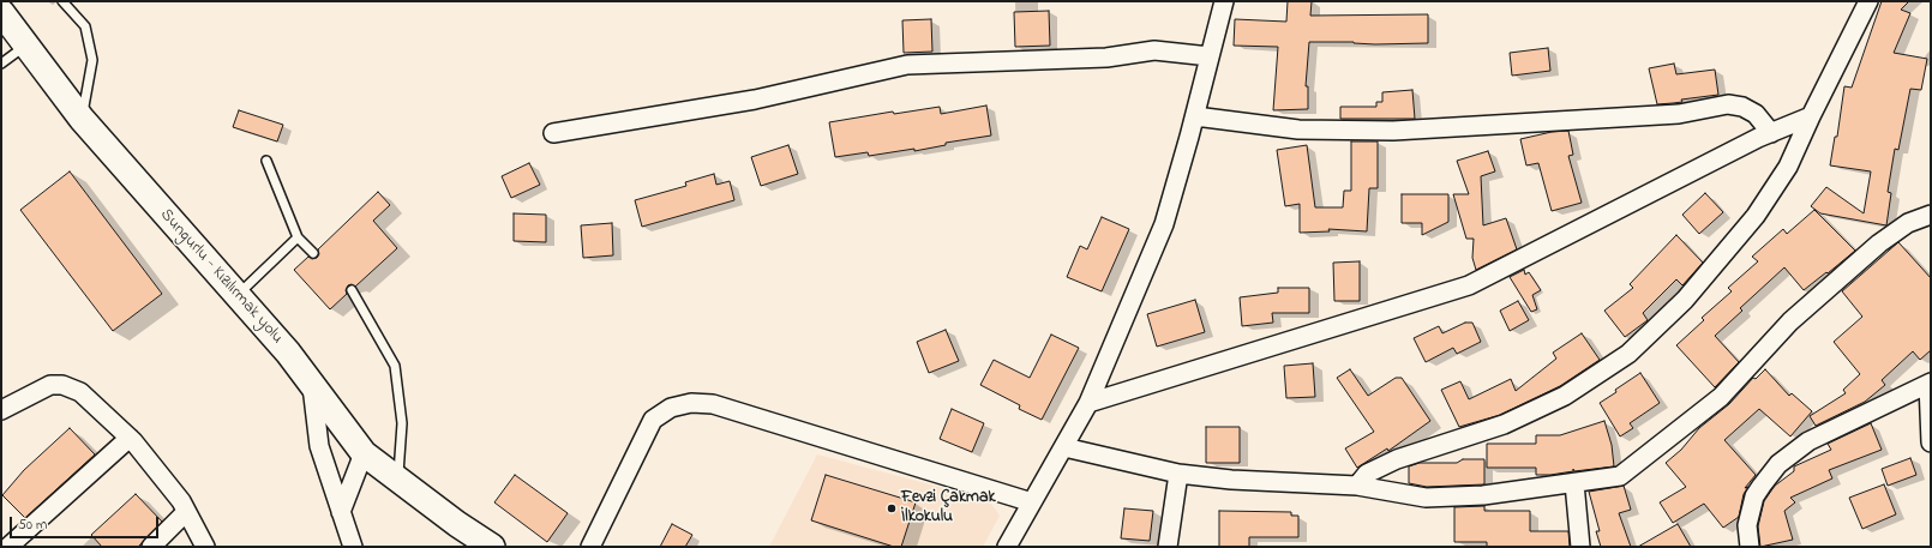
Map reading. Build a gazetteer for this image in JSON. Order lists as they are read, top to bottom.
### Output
{
  "streets": {
    "main road": ["Sungurlu - Kızılırmak yolu"]
  },
  "places": ["Fevzi Çakmak İlkokulu"],
  "scale_bar": "50 m"
}
